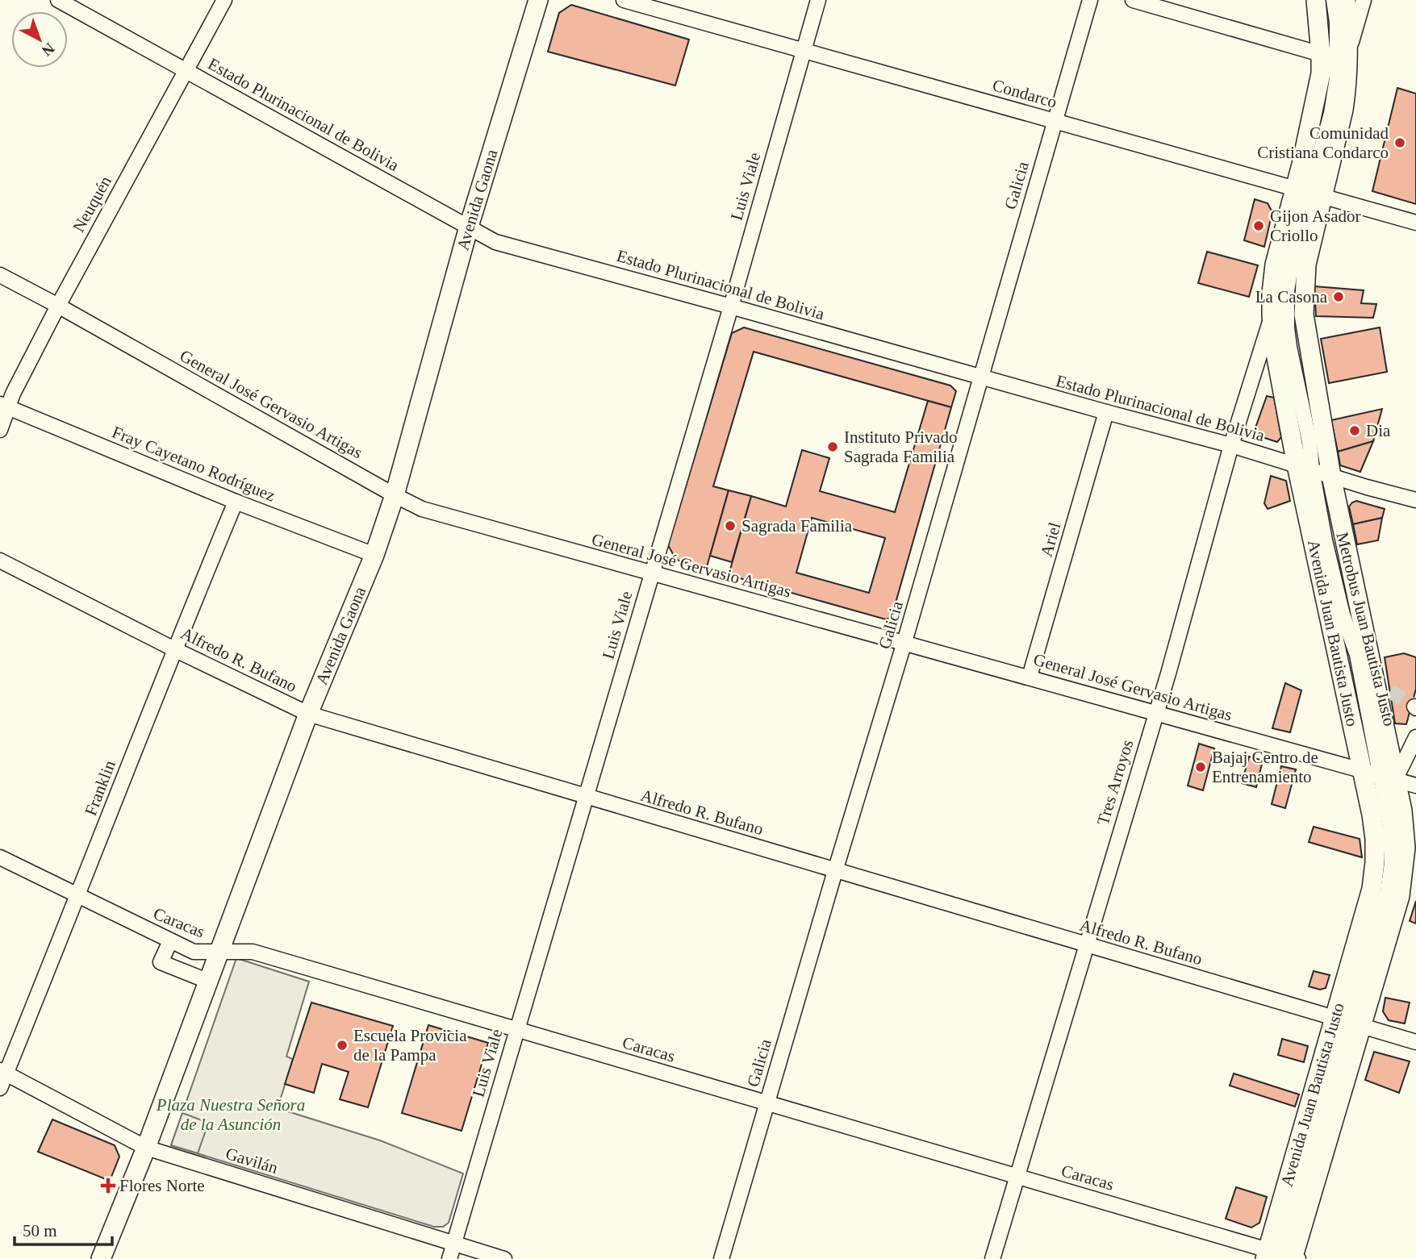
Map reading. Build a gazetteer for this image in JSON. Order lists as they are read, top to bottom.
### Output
{
  "streets": {
    "main road": ["Avenida Gaona", "Avenida Juan Bautista Justo"],
    "street": [
      "Condarco",
      "Estado Plurinacional de Bolivia",
      "Galicia",
      "Luis Viale",
      "Neuquén",
      "General José Gervasio Artigas",
      "Fray Cayetano Rodríguez",
      "Ariel",
      "Alfredo R. Bufano",
      "Tres Arroyos",
      "Franklin",
      "Caracas",
      "Gavilán"
    ]
  },
  "crossings": [
    ["Condarco", "Galicia"],
    ["Condarco", "Luis Viale"],
    ["Condarco", "Avenida Juan Bautista Justo"],
    ["Estado Plurinacional de Bolivia", "Galicia"],
    ["Estado Plurinacional de Bolivia", "Luis Viale"],
    ["Estado Plurinacional de Bolivia", "Avenida Gaona"],
    ["Estado Plurinacional de Bolivia", "Neuquén"],
    ["Estado Plurinacional de Bolivia", "Ariel"],
    ["Estado Plurinacional de Bolivia", "Avenida Juan Bautista Justo"],
    ["Estado Plurinacional de Bolivia", "Tres Arroyos"],
    ["Galicia", "General José Gervasio Artigas"],
    ["Galicia", "Alfredo R. Bufano"],
    ["Galicia", "Caracas"],
    ["Luis Viale", "General José Gervasio Artigas"],
    ["Luis Viale", "Alfredo R. Bufano"],
    ["Luis Viale", "Caracas"],
    ["Luis Viale", "Gavilán"],
    ["Avenida Gaona", "General José Gervasio Artigas"],
    ["Avenida Gaona", "Fray Cayetano Rodríguez"],
    ["Avenida Gaona", "Alfredo R. Bufano"],
    ["Avenida Gaona", "Caracas"],
    ["Avenida Gaona", "Gavilán"],
    ["Neuquén", "General José Gervasio Artigas"],
    ["Neuquén", "Fray Cayetano Rodríguez"],
    ["General José Gervasio Artigas", "Ariel"],
    ["General José Gervasio Artigas", "Avenida Juan Bautista Justo"],
    ["General José Gervasio Artigas", "Tres Arroyos"],
    ["Fray Cayetano Rodríguez", "Franklin"],
    ["Avenida Juan Bautista Justo", "Alfredo R. Bufano"],
    ["Avenida Juan Bautista Justo", "Tres Arroyos"],
    ["Avenida Juan Bautista Justo", "Caracas"],
    ["Alfredo R. Bufano", "Tres Arroyos"],
    ["Alfredo R. Bufano", "Franklin"],
    ["Tres Arroyos", "Caracas"],
    ["Franklin", "Caracas"],
    ["Franklin", "Gavilán"]
  ],
  "parks": ["Plaza Nuestra Señora de la Asunción"],
  "places": {
    "other": [
      "Comunidad Cristiana Condarco",
      "Gijon Asador Criollo",
      "La Casona",
      "Dia",
      "Instituto Privado Sagrada Familia",
      "Sagrada Familia",
      "Bajaj Centro de Entrenamiento",
      "Escuela Provicia de la Pampa"
    ],
    "health": ["Flores Norte"]
  },
  "scale_bar": "50 m",
  "north": "bottom right"
}
